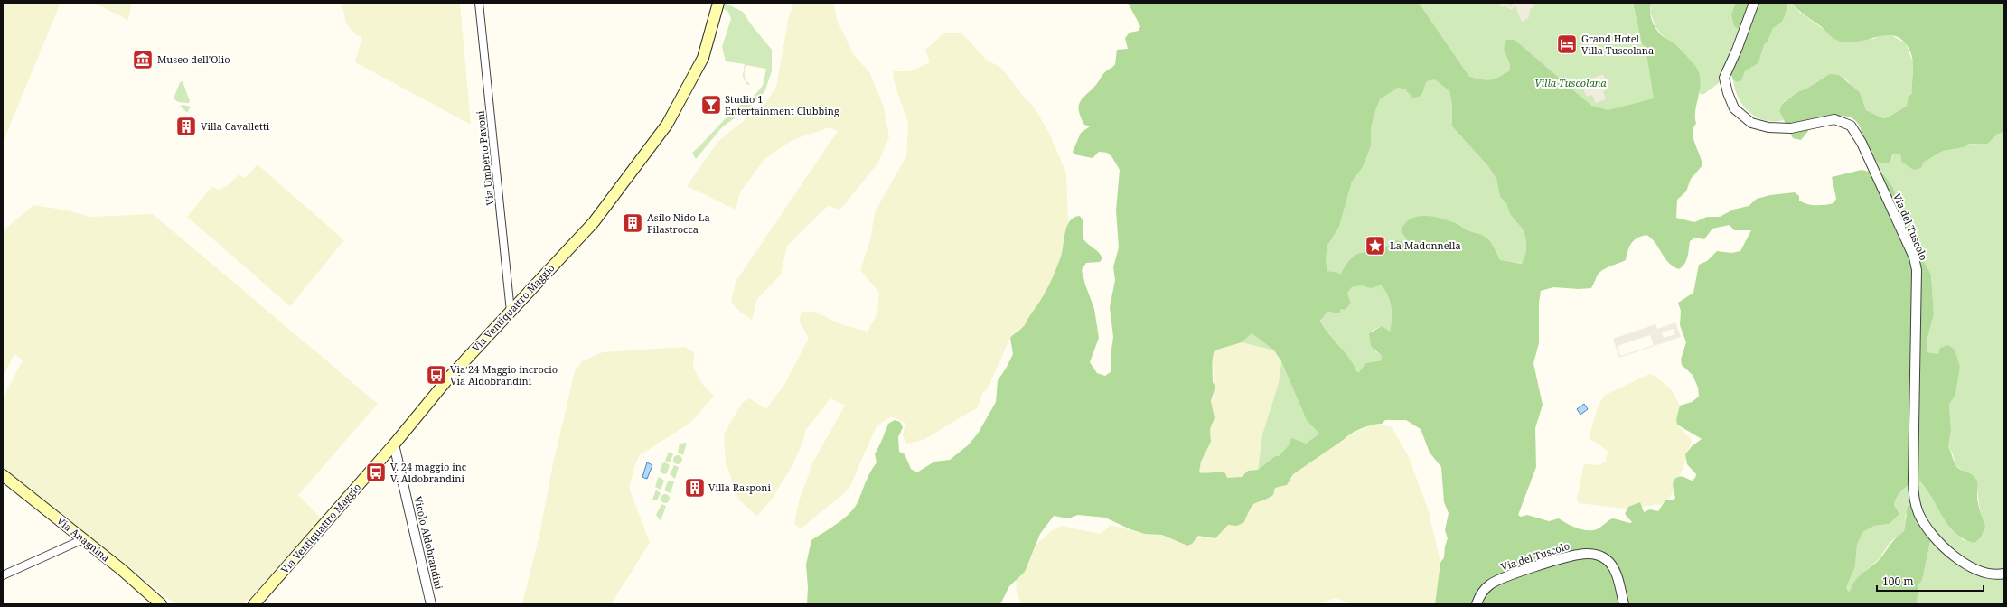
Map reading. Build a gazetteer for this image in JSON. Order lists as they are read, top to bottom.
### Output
{
  "streets": {
    "main road": ["Via Ventiquattro Maggio", "Via Anagnina"],
    "street": ["Via Umberto Pavoni", "Via del Tuscolo", "Vicolo Aldobrandini"]
  },
  "crossings": [
    ["Via Umberto Pavoni", "Via Ventiquattro Maggio"],
    ["Via Ventiquattro Maggio", "Vicolo Aldobrandini"]
  ],
  "parks": ["Villa Tuscolana"],
  "places": {
    "hotel": ["Grand Hotel Villa Tuscolana"],
    "museum": ["Museo dell'Olio"],
    "bar": ["Studio 1 Entertainment Clubbing"],
    "building": ["Villa Cavalletti", "Asilo Nido La Filastrocca", "Villa Rasponi"],
    "place": ["La Madonnella"],
    "bus stop": ["Via 24 Maggio incrocio Via Aldobrandini", "V. 24 maggio inc V. Aldobrandini"]
  },
  "scale_bar": "100 m"
}
